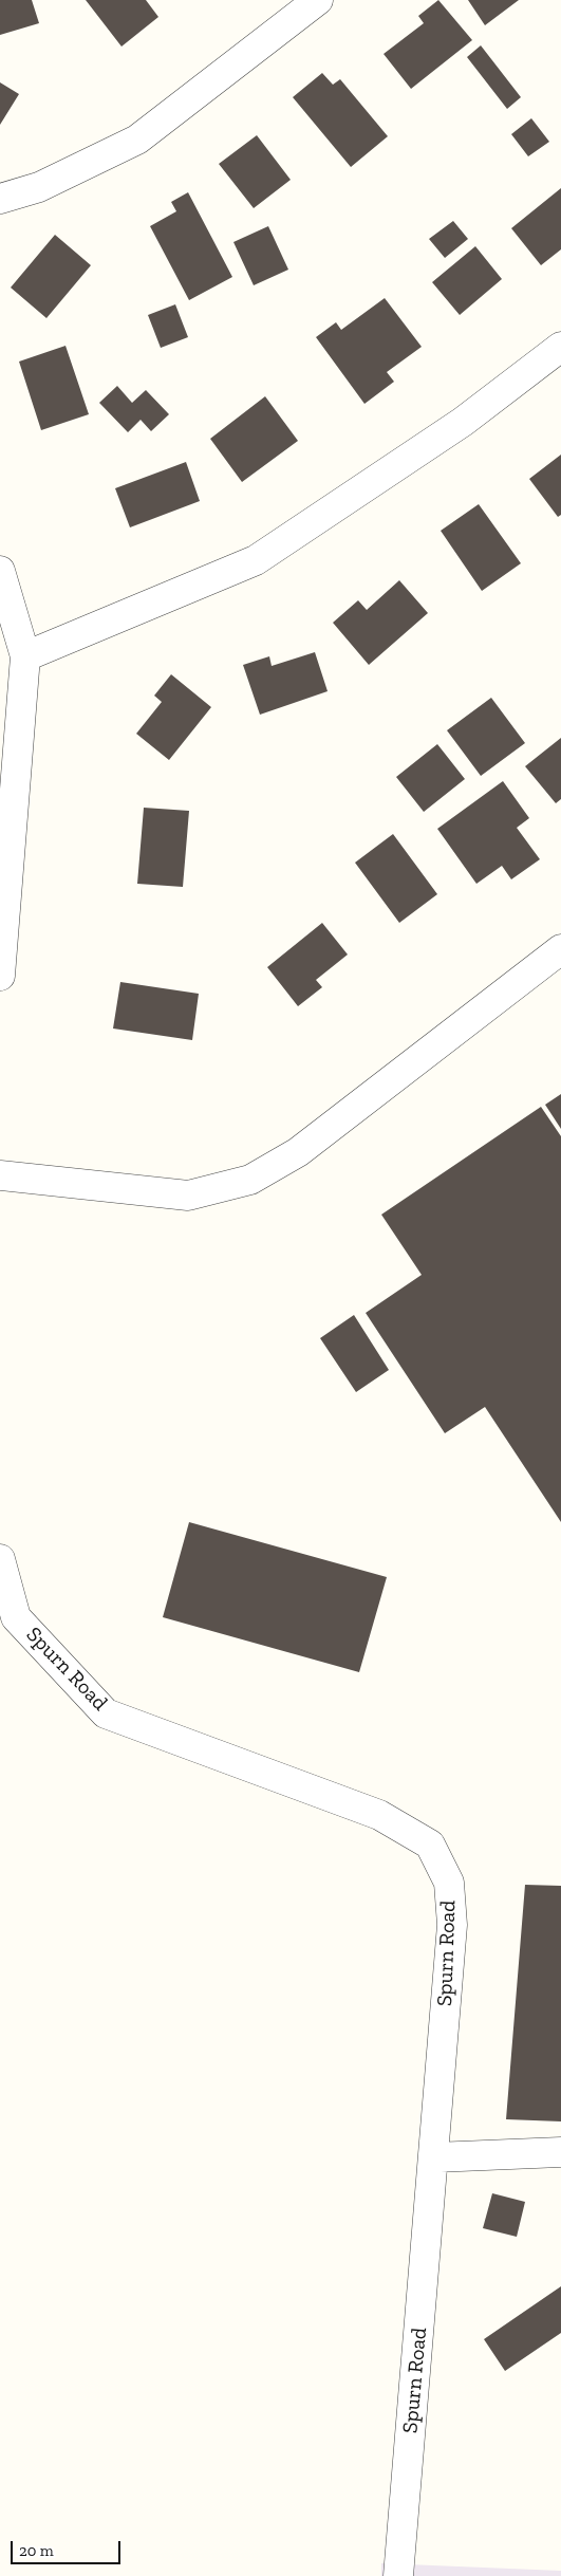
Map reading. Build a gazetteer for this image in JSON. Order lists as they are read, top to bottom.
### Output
{
  "streets": {
    "street": ["Spurn Road"]
  },
  "scale_bar": "20 m"
}
